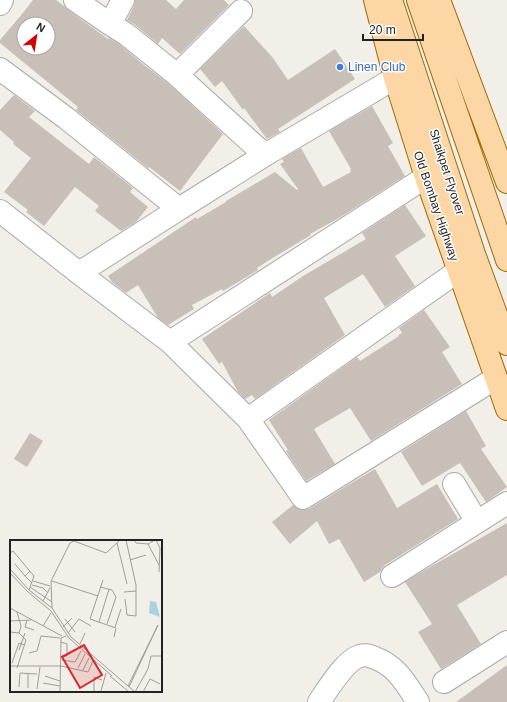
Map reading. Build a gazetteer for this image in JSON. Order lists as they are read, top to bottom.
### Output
{
  "streets": {
    "main road": ["Shaikpet Flyover", "Old Bombay Highway"]
  },
  "places": ["Linen Club"],
  "scale_bar": "20 m",
  "north": "top right"
}
